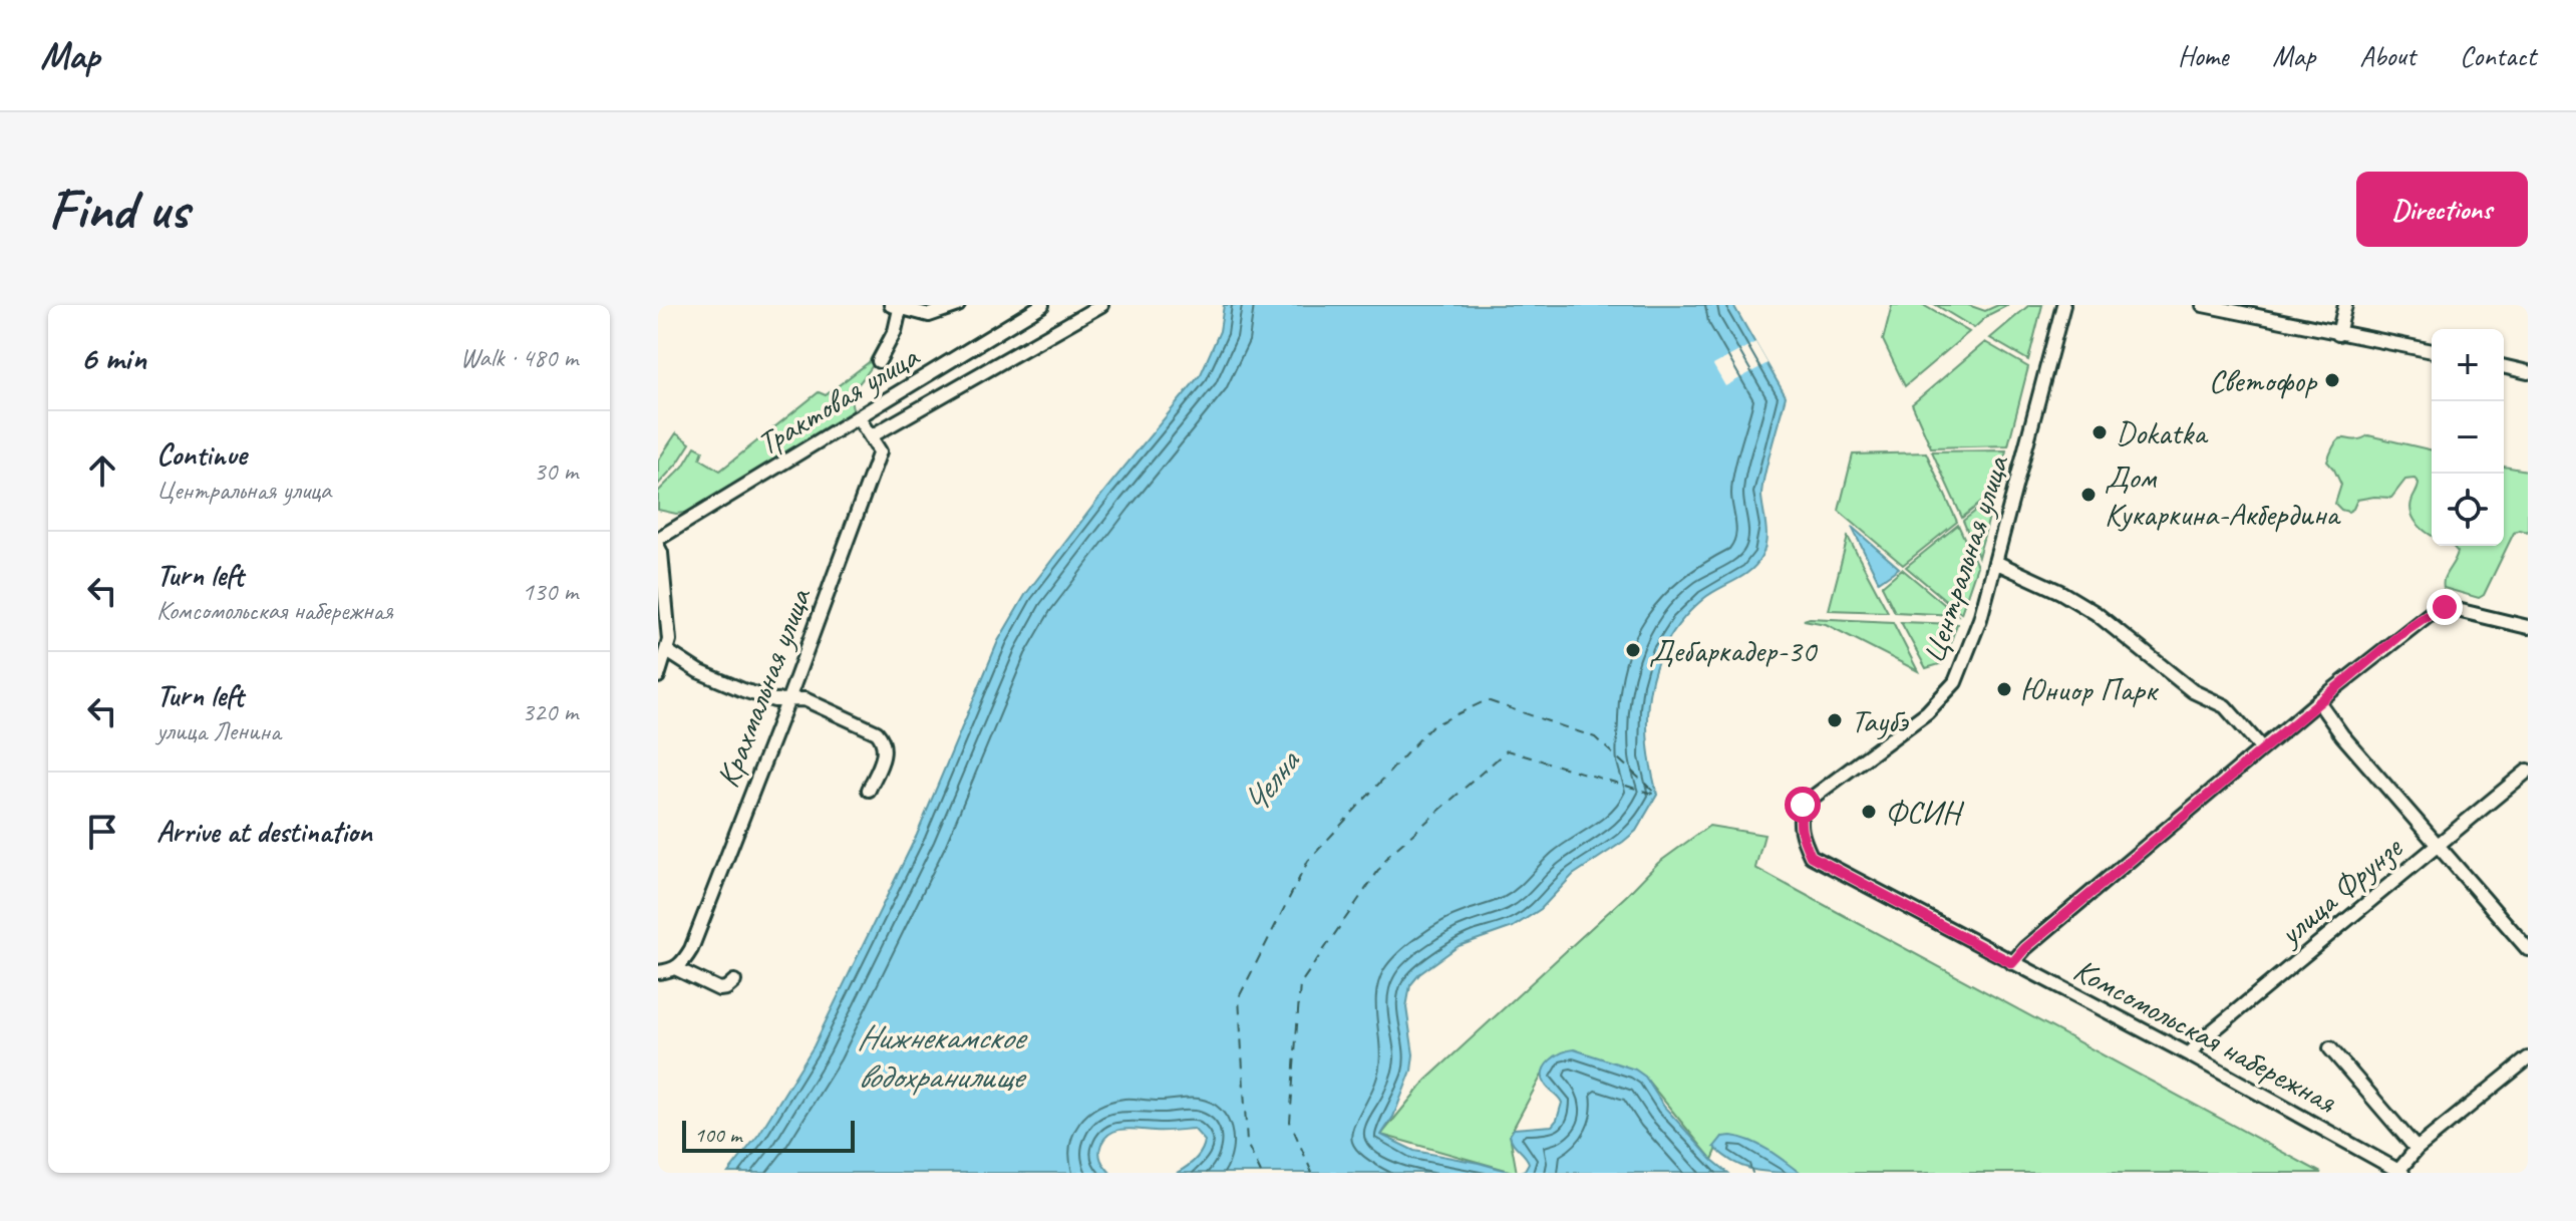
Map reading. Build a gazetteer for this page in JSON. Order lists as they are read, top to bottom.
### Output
{
  "streets": {
    "street": [
      "Трактовая улица",
      "Центральная улица",
      "Крахмальная улица",
      "улица Фрунзе",
      "Комсомольская набережная"
    ]
  },
  "crossings": [
    ["Центральная улица", "Комсомольская набережная"],
    ["улица Фрунзе", "Комсомольская набережная"]
  ],
  "water": ["Челна", "Нижнекамское водохранилище"],
  "places": [
    "Светофор",
    "Dokatka",
    "Дом Кукаркина-Акбердина",
    "Дебаркадер-30",
    "Юниор Парк",
    "Таубэ",
    "ФСИН"
  ],
  "scale_bar": "100 m",
  "page": {
    "header": "Map",
    "nav": [
      "Home",
      "Map",
      "About",
      "Contact"
    ],
    "buttons": "Directions",
    "title": "Find us",
    "heading": ["6 min", "Walk · 480 m"],
    "map_buttons": ["+", "−"],
    "list": [
      ["Continue", "Центральная улица", "30 m"],
      ["Turn left", "Комсомольская набережная", "130 m"],
      ["Turn left", "улица Ленина", "320 m"],
      "Arrive at destination"
    ],
    "scale": "100 m"
  }
}
